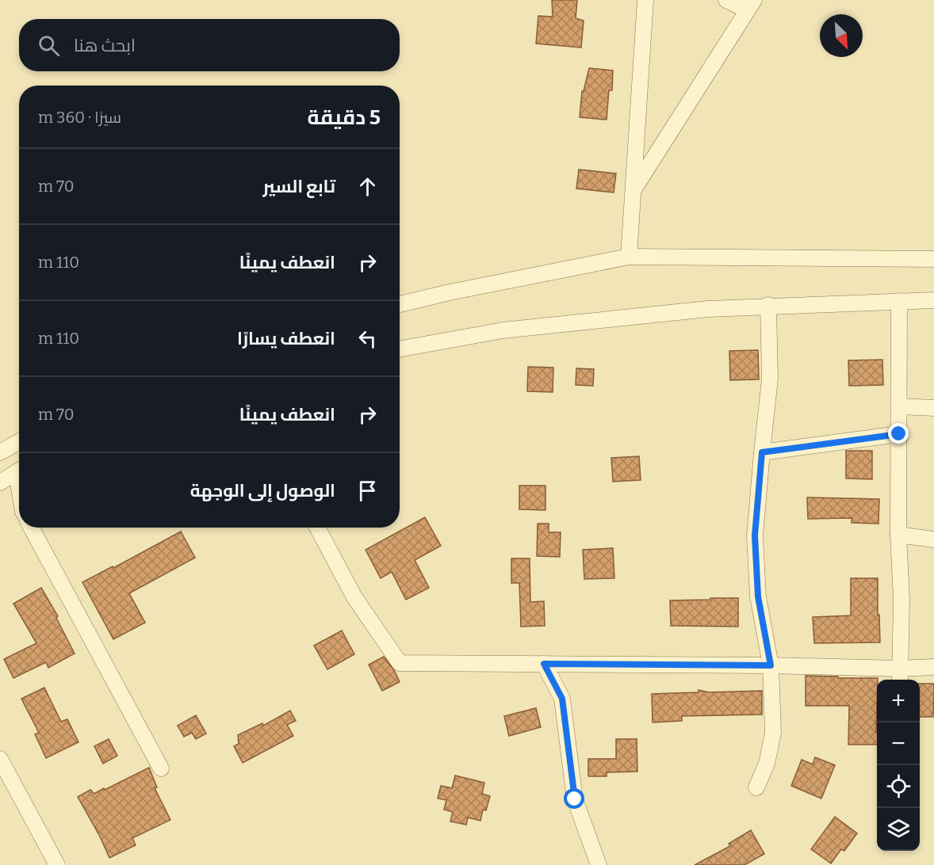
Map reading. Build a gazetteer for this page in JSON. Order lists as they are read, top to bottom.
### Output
{
  "north": "bottom right",
  "page": {
    "search": "ابحث هنا",
    "heading": ["5 دقيقة", "سيرًا · 360 m"],
    "list": [
      ["تابع السير", "70 m"],
      ["انعطف يمينًا", "110 m"],
      ["انعطف يسارًا", "110 m"],
      ["انعطف يمينًا", "70 m"],
      "الوصول إلى الوجهة"
    ],
    "map_buttons": ["+", "−"]
  }
}
